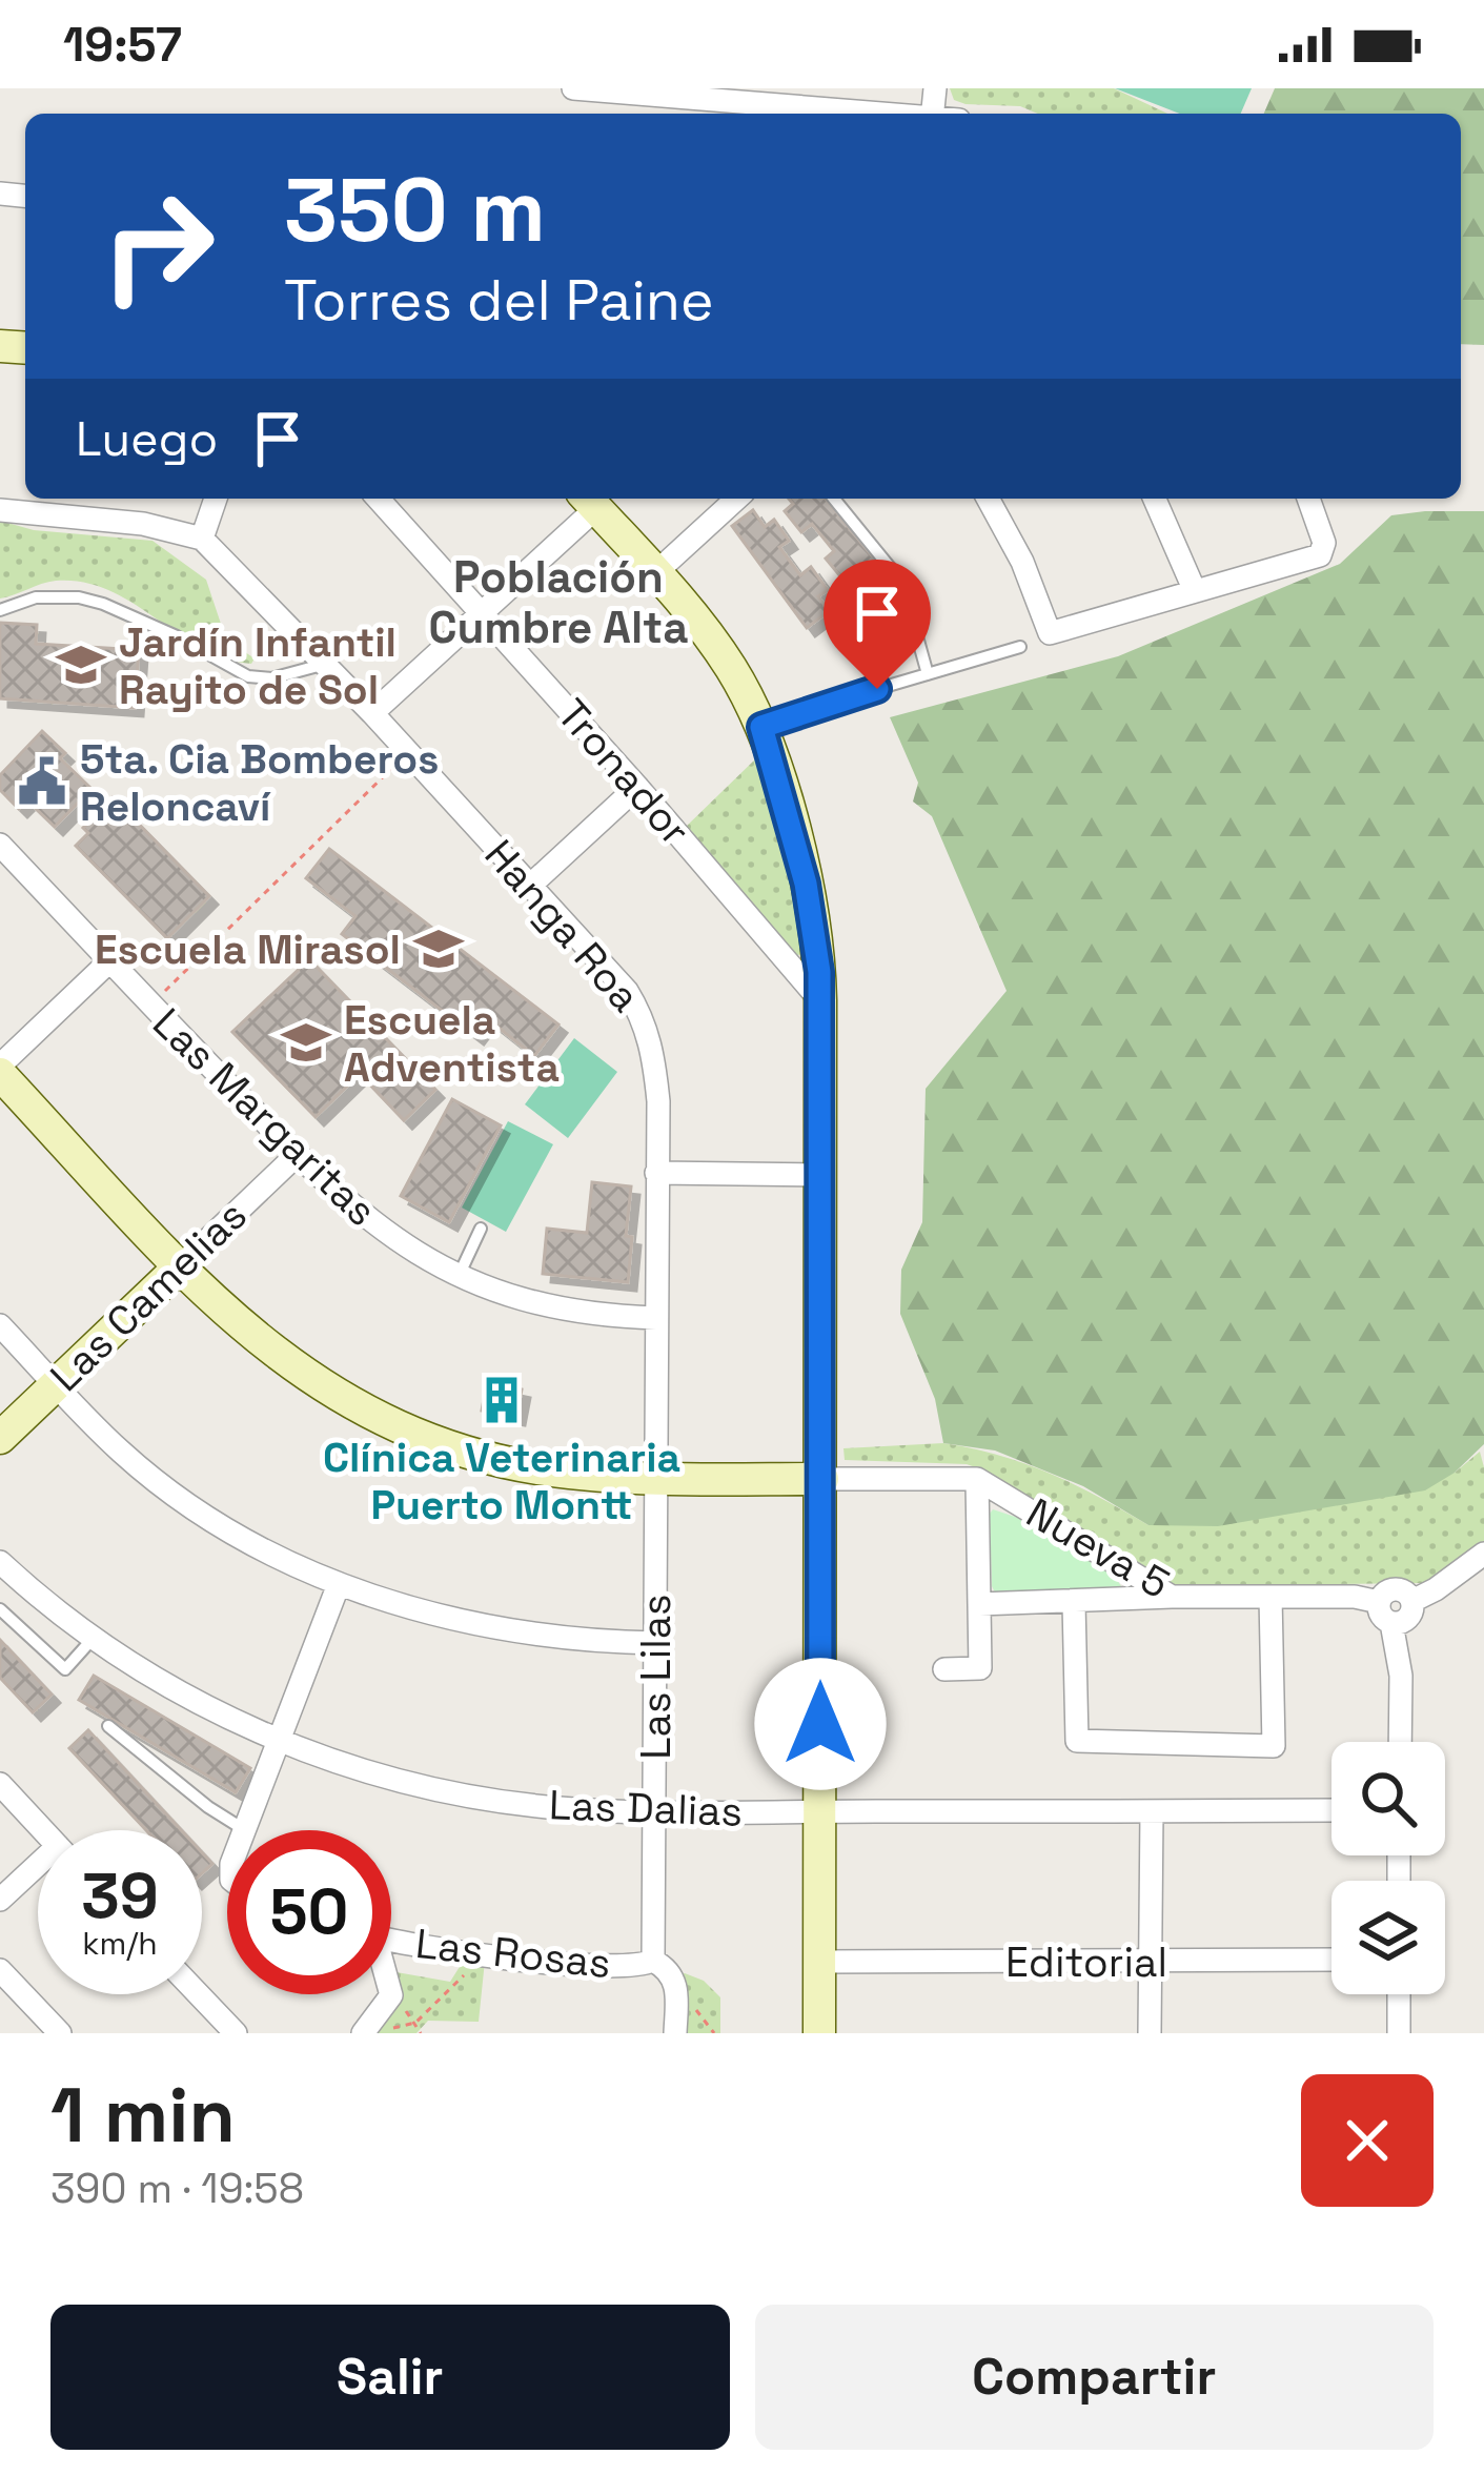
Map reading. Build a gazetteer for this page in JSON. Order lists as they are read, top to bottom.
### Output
{
  "streets": {
    "main road": ["Las Camelias"],
    "street": [
      "Tronador",
      "Hanga Roa",
      "Las Margaritas",
      "Nueva 5",
      "Las Lilas",
      "Las Dalias",
      "Las Rosas",
      "Editorial"
    ]
  },
  "crossings": [
    ["Hanga Roa", "Las Margaritas"],
    ["Hanga Roa", "Las Lilas"],
    ["Las Margaritas", "Las Camelias"],
    ["Las Lilas", "Las Dalias"],
    ["Las Lilas", "Las Rosas"]
  ],
  "districts": ["Población Cumbre Alta"],
  "places": {
    "school or university": ["Jardín Infantil Rayito de Sol", "Escuela Mirasol", "Escuela Adventista"],
    "public building": ["5ta. Cia Bomberos Reloncaví"],
    "building": ["Clínica Veterinaria Puerto Montt"]
  },
  "page": {
    "status": "19:57",
    "turn": ["350 m", "Torres del Paine"],
    "then": "Luego",
    "speed": "39 km/h",
    "limit": "50",
    "heading": ["1 min", "390 m · 19:58"],
    "buttons": ["Salir", "Compartir"]
  }
}
